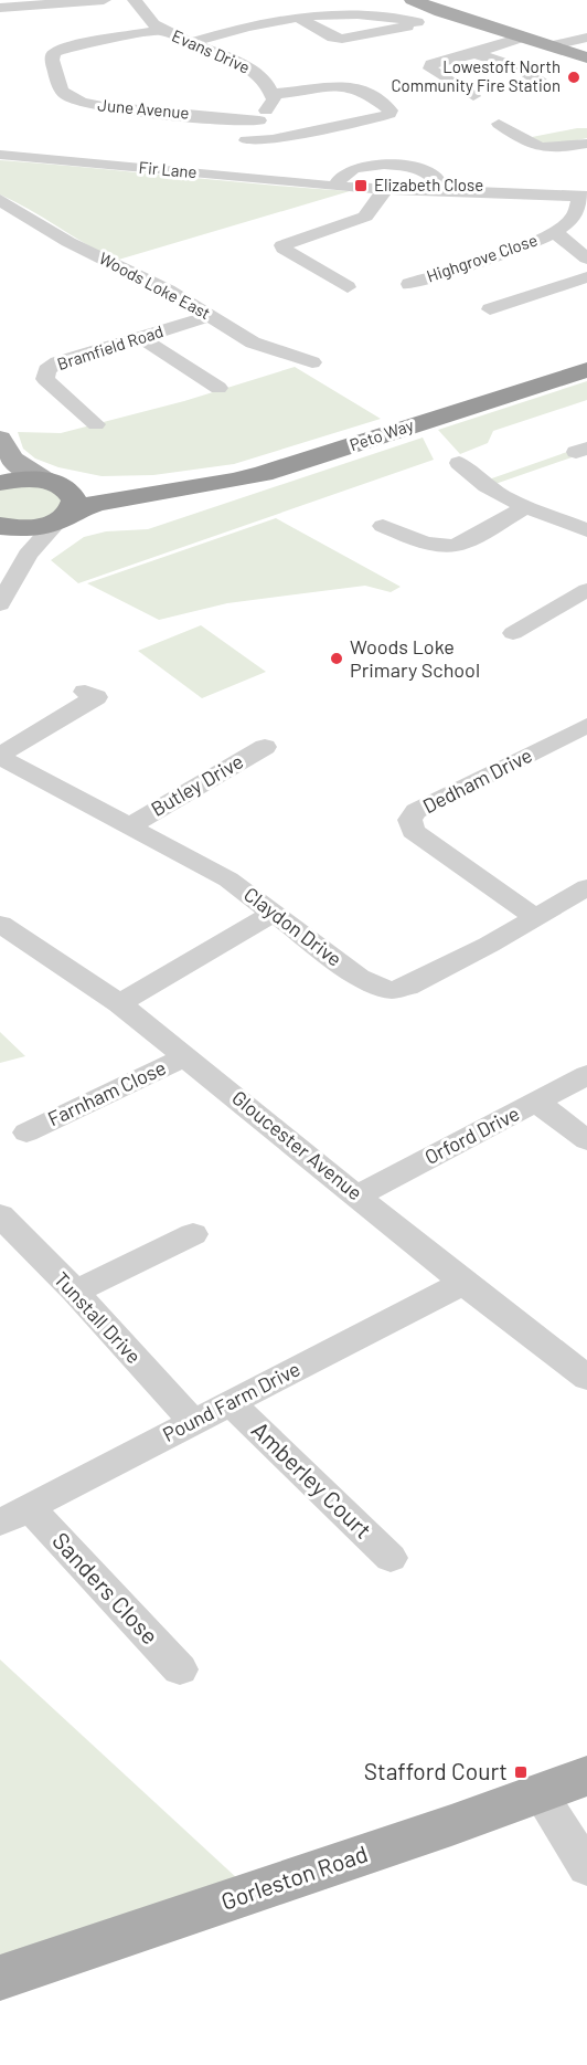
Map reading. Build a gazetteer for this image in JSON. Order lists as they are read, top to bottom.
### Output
{
  "streets": {
    "highway": ["Peto Way"],
    "main road": ["Gorleston Road"],
    "street": [
      "Evans Drive",
      "June Avenue",
      "Fir Lane",
      "Highgrove Close",
      "Woods Loke East",
      "Bramfield Road",
      "Dedham Drive",
      "Butley Drive",
      "Claydon Drive",
      "Farnham Close",
      "Orford Drive",
      "Gloucester Avenue",
      "Tunstall Drive",
      "Pound Farm Drive",
      "Amberley Court",
      "Sanders Close"
    ]
  },
  "crossings": [
    ["Evans Drive", "June Avenue"],
    ["Fir Lane", "Highgrove Close"],
    ["Woods Loke East", "Bramfield Road"],
    ["Dedham Drive", "Claydon Drive"],
    ["Butley Drive", "Claydon Drive"],
    ["Farnham Close", "Gloucester Avenue"],
    ["Orford Drive", "Gloucester Avenue"],
    ["Gloucester Avenue", "Pound Farm Drive"],
    ["Tunstall Drive", "Pound Farm Drive"],
    ["Pound Farm Drive", "Amberley Court"],
    ["Pound Farm Drive", "Sanders Close"]
  ],
  "places": {
    "other": ["Lowestoft North Community Fire Station", "Woods Loke Primary School"],
    "transit": ["Elizabeth Close", "Stafford Court"]
  }
}
